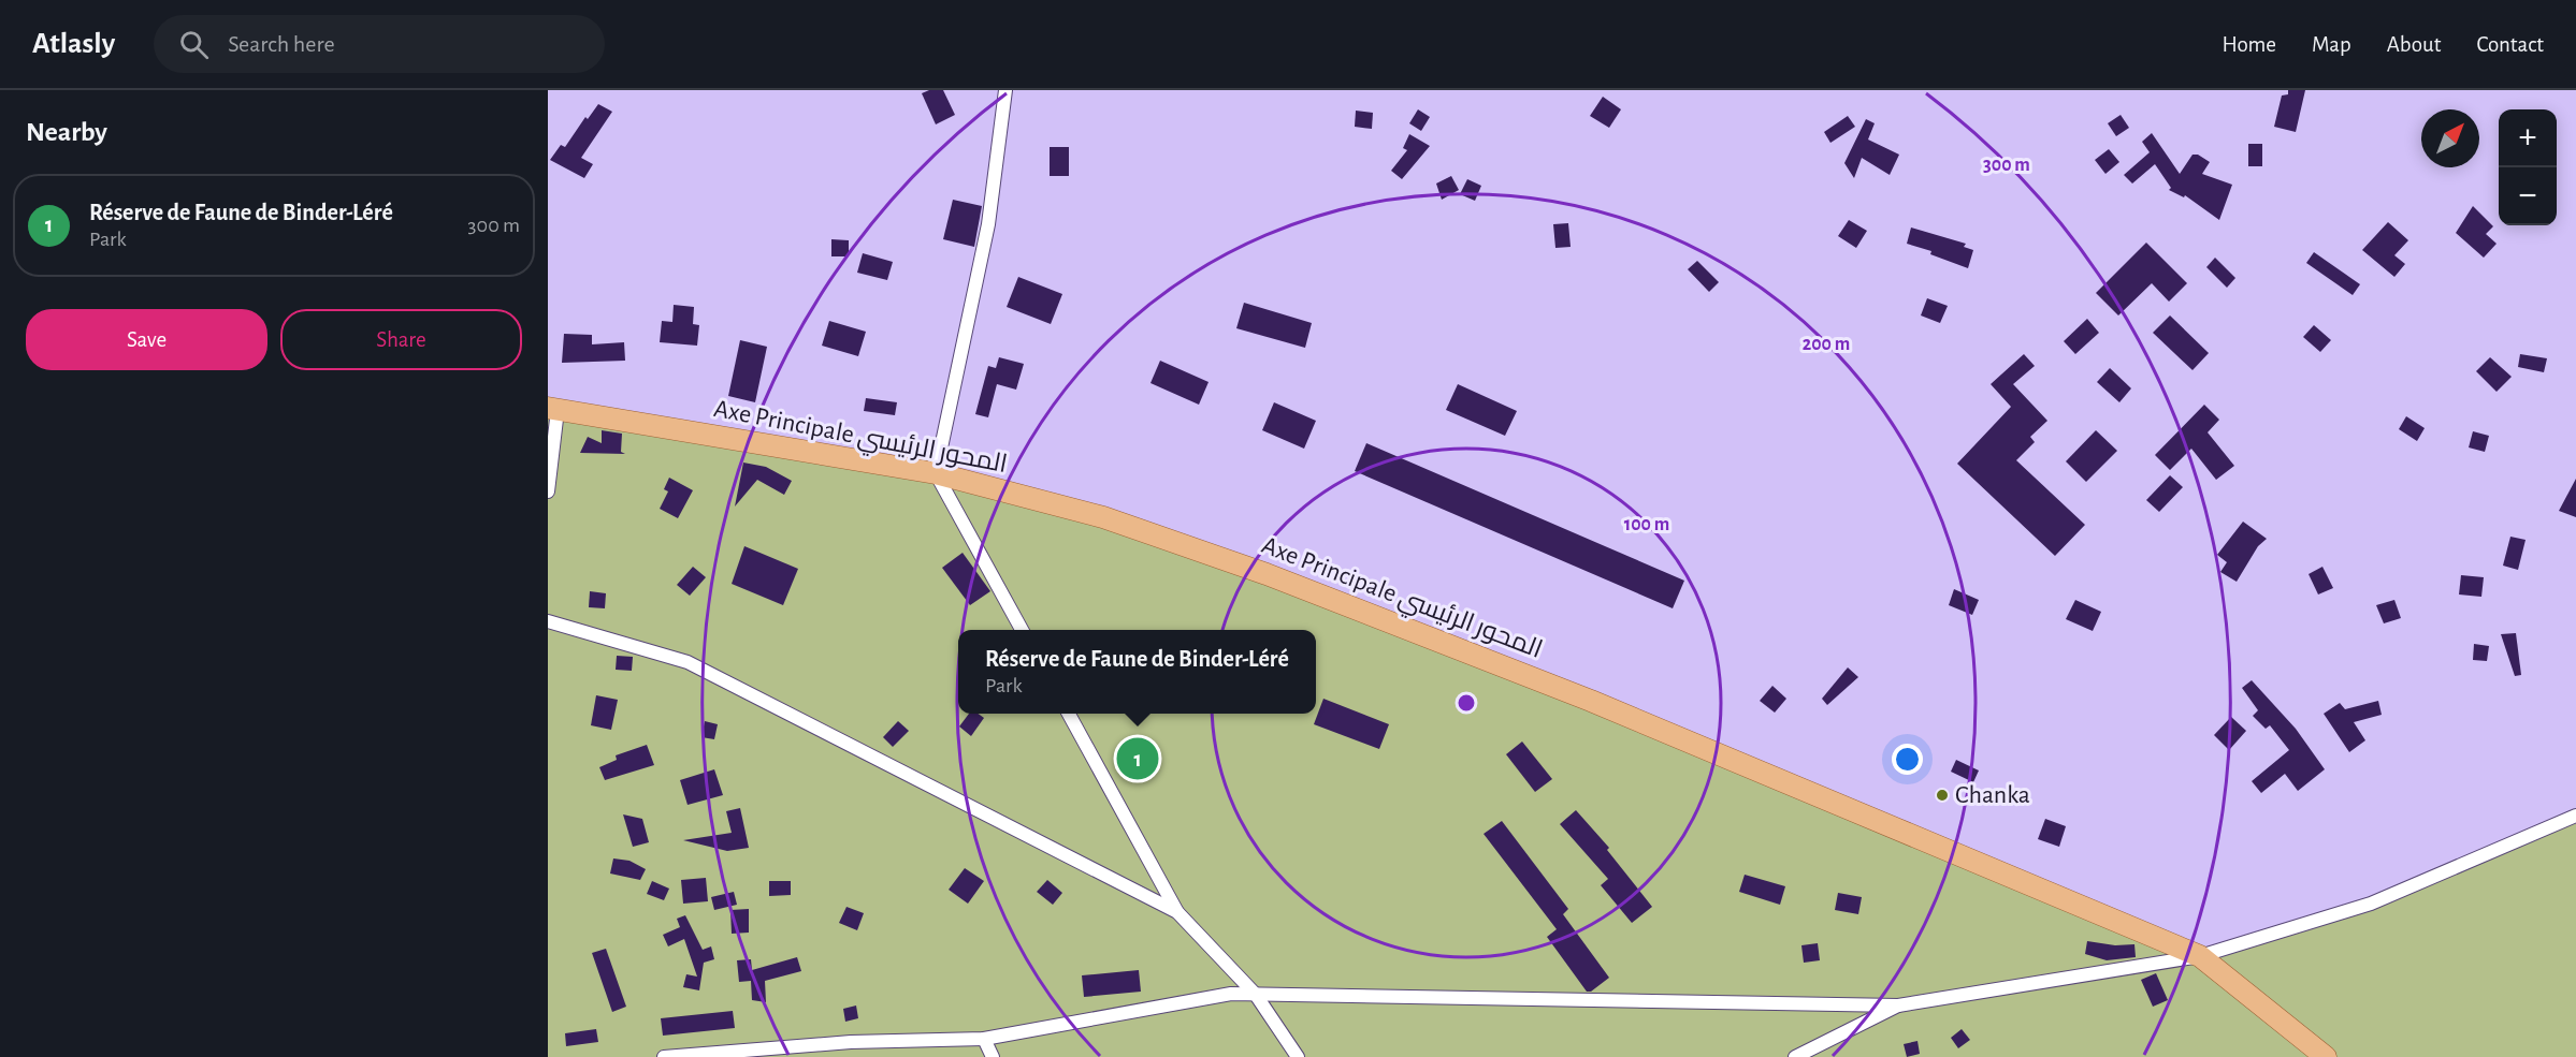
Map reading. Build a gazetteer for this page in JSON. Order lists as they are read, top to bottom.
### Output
{
  "streets": {
    "main road": ["Axe Principale المحور الرئيسي"]
  },
  "places": ["Chanka"],
  "north": "top right",
  "page": {
    "header": "Atlasly",
    "search": "Search here",
    "nav": [
      "Home",
      "Map",
      "About",
      "Contact"
    ],
    "heading": "Nearby",
    "map_buttons": ["+", "−"],
    "list": [
      {
        "mark": "1",
        "name": "Réserve de Faune de Binder-Léré",
        "note": "Park",
        "value": "300 m"
      }
    ],
    "buttons": ["Save", "Share"],
    "popup": ["Réserve de Faune de Binder-Léré", "Park"],
    "pins": "1"
  },
  "rings": ["300 m", "200 m", "100 m"]
}
